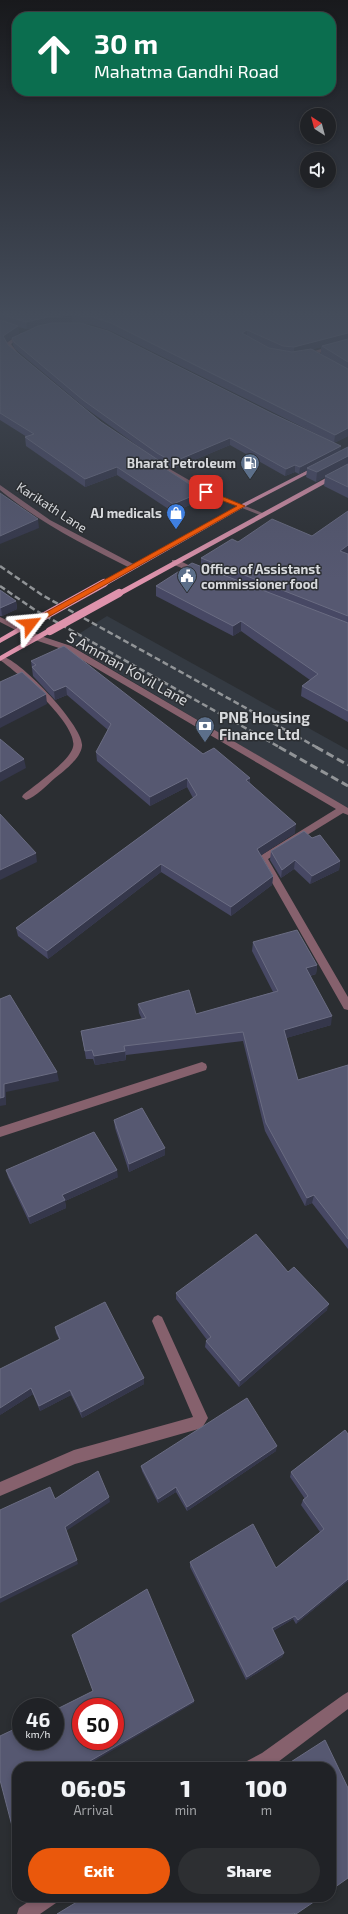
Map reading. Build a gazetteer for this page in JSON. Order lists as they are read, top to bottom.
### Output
{
  "streets": {
    "street": ["Karikath Lane", "S Amman Kovil Lane"]
  },
  "places": {
    "fuel station": ["Bharat Petroleum"],
    "shop": ["AJ medicals"],
    "public building": ["Office of Assistanst commissioner food"],
    "bank": ["PNB Housing Finance Ltd"]
  },
  "north": "top left",
  "page": {
    "turn": ["30 m", "Mahatma Gandhi Road"],
    "speed": "46 km/h",
    "limit": "50",
    "eta": [
      "06:05",
      "Arrival",
      "1",
      "min",
      "100",
      "m"
    ],
    "buttons": ["Exit", "Share"]
  }
}
